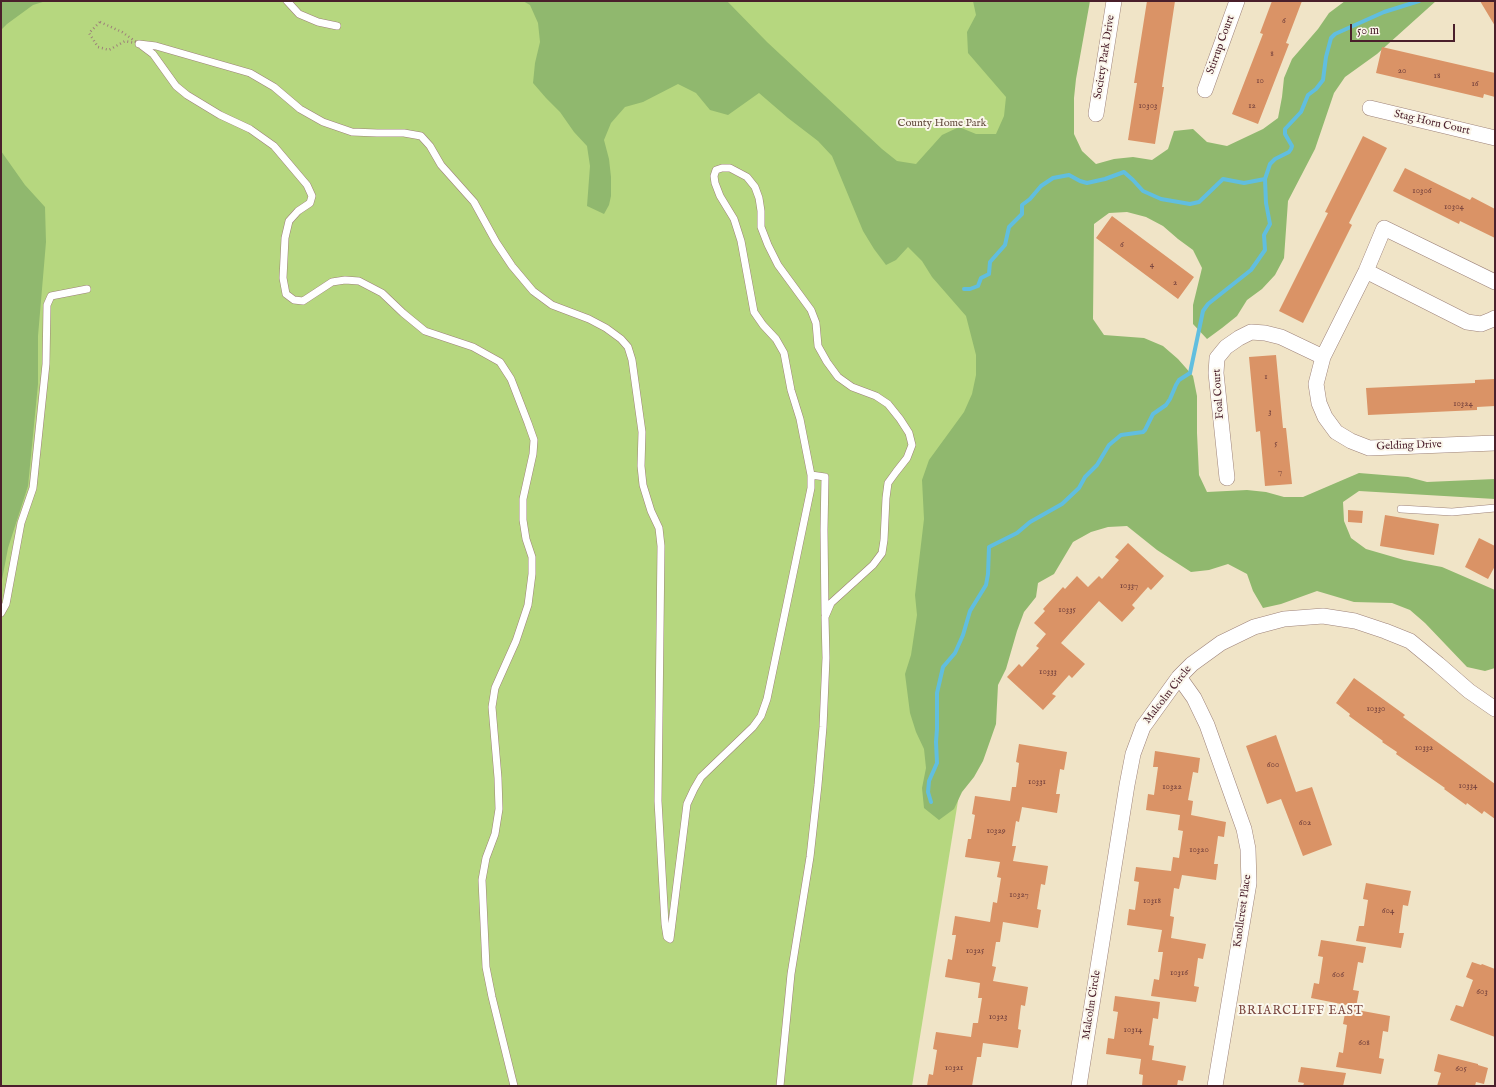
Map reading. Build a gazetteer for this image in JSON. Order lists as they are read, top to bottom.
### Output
{
  "streets": {
    "street": [
      "Stirrup Court",
      "Society Park Drive",
      "Stag Horn Court",
      "Foal Court",
      "Gelding Drive",
      "Malcolm Circle",
      "Knollcrest Place"
    ]
  },
  "crossings": [
    ["Foal Court", "Gelding Drive"],
    ["Malcolm Circle", "Knollcrest Place"]
  ],
  "districts": ["BRIARCLIFF EAST"],
  "parks": ["County Home Park"],
  "house_numbers": [
    "6",
    "8",
    "20",
    "18",
    "10",
    "16",
    "10303",
    "12",
    "10306",
    "10304",
    "6",
    "4",
    "2",
    "1",
    "10324",
    "3",
    "5",
    "7",
    "10337",
    "10335",
    "10333",
    "10330",
    "10332",
    "600",
    "10331",
    "10334",
    "10322",
    "602",
    "10329",
    "10320",
    "10327",
    "10318",
    "604",
    "10325",
    "10316",
    "606",
    "603",
    "10323",
    "10314",
    "608",
    "10321",
    "605"
  ],
  "scale_bar": "50 m"
}
